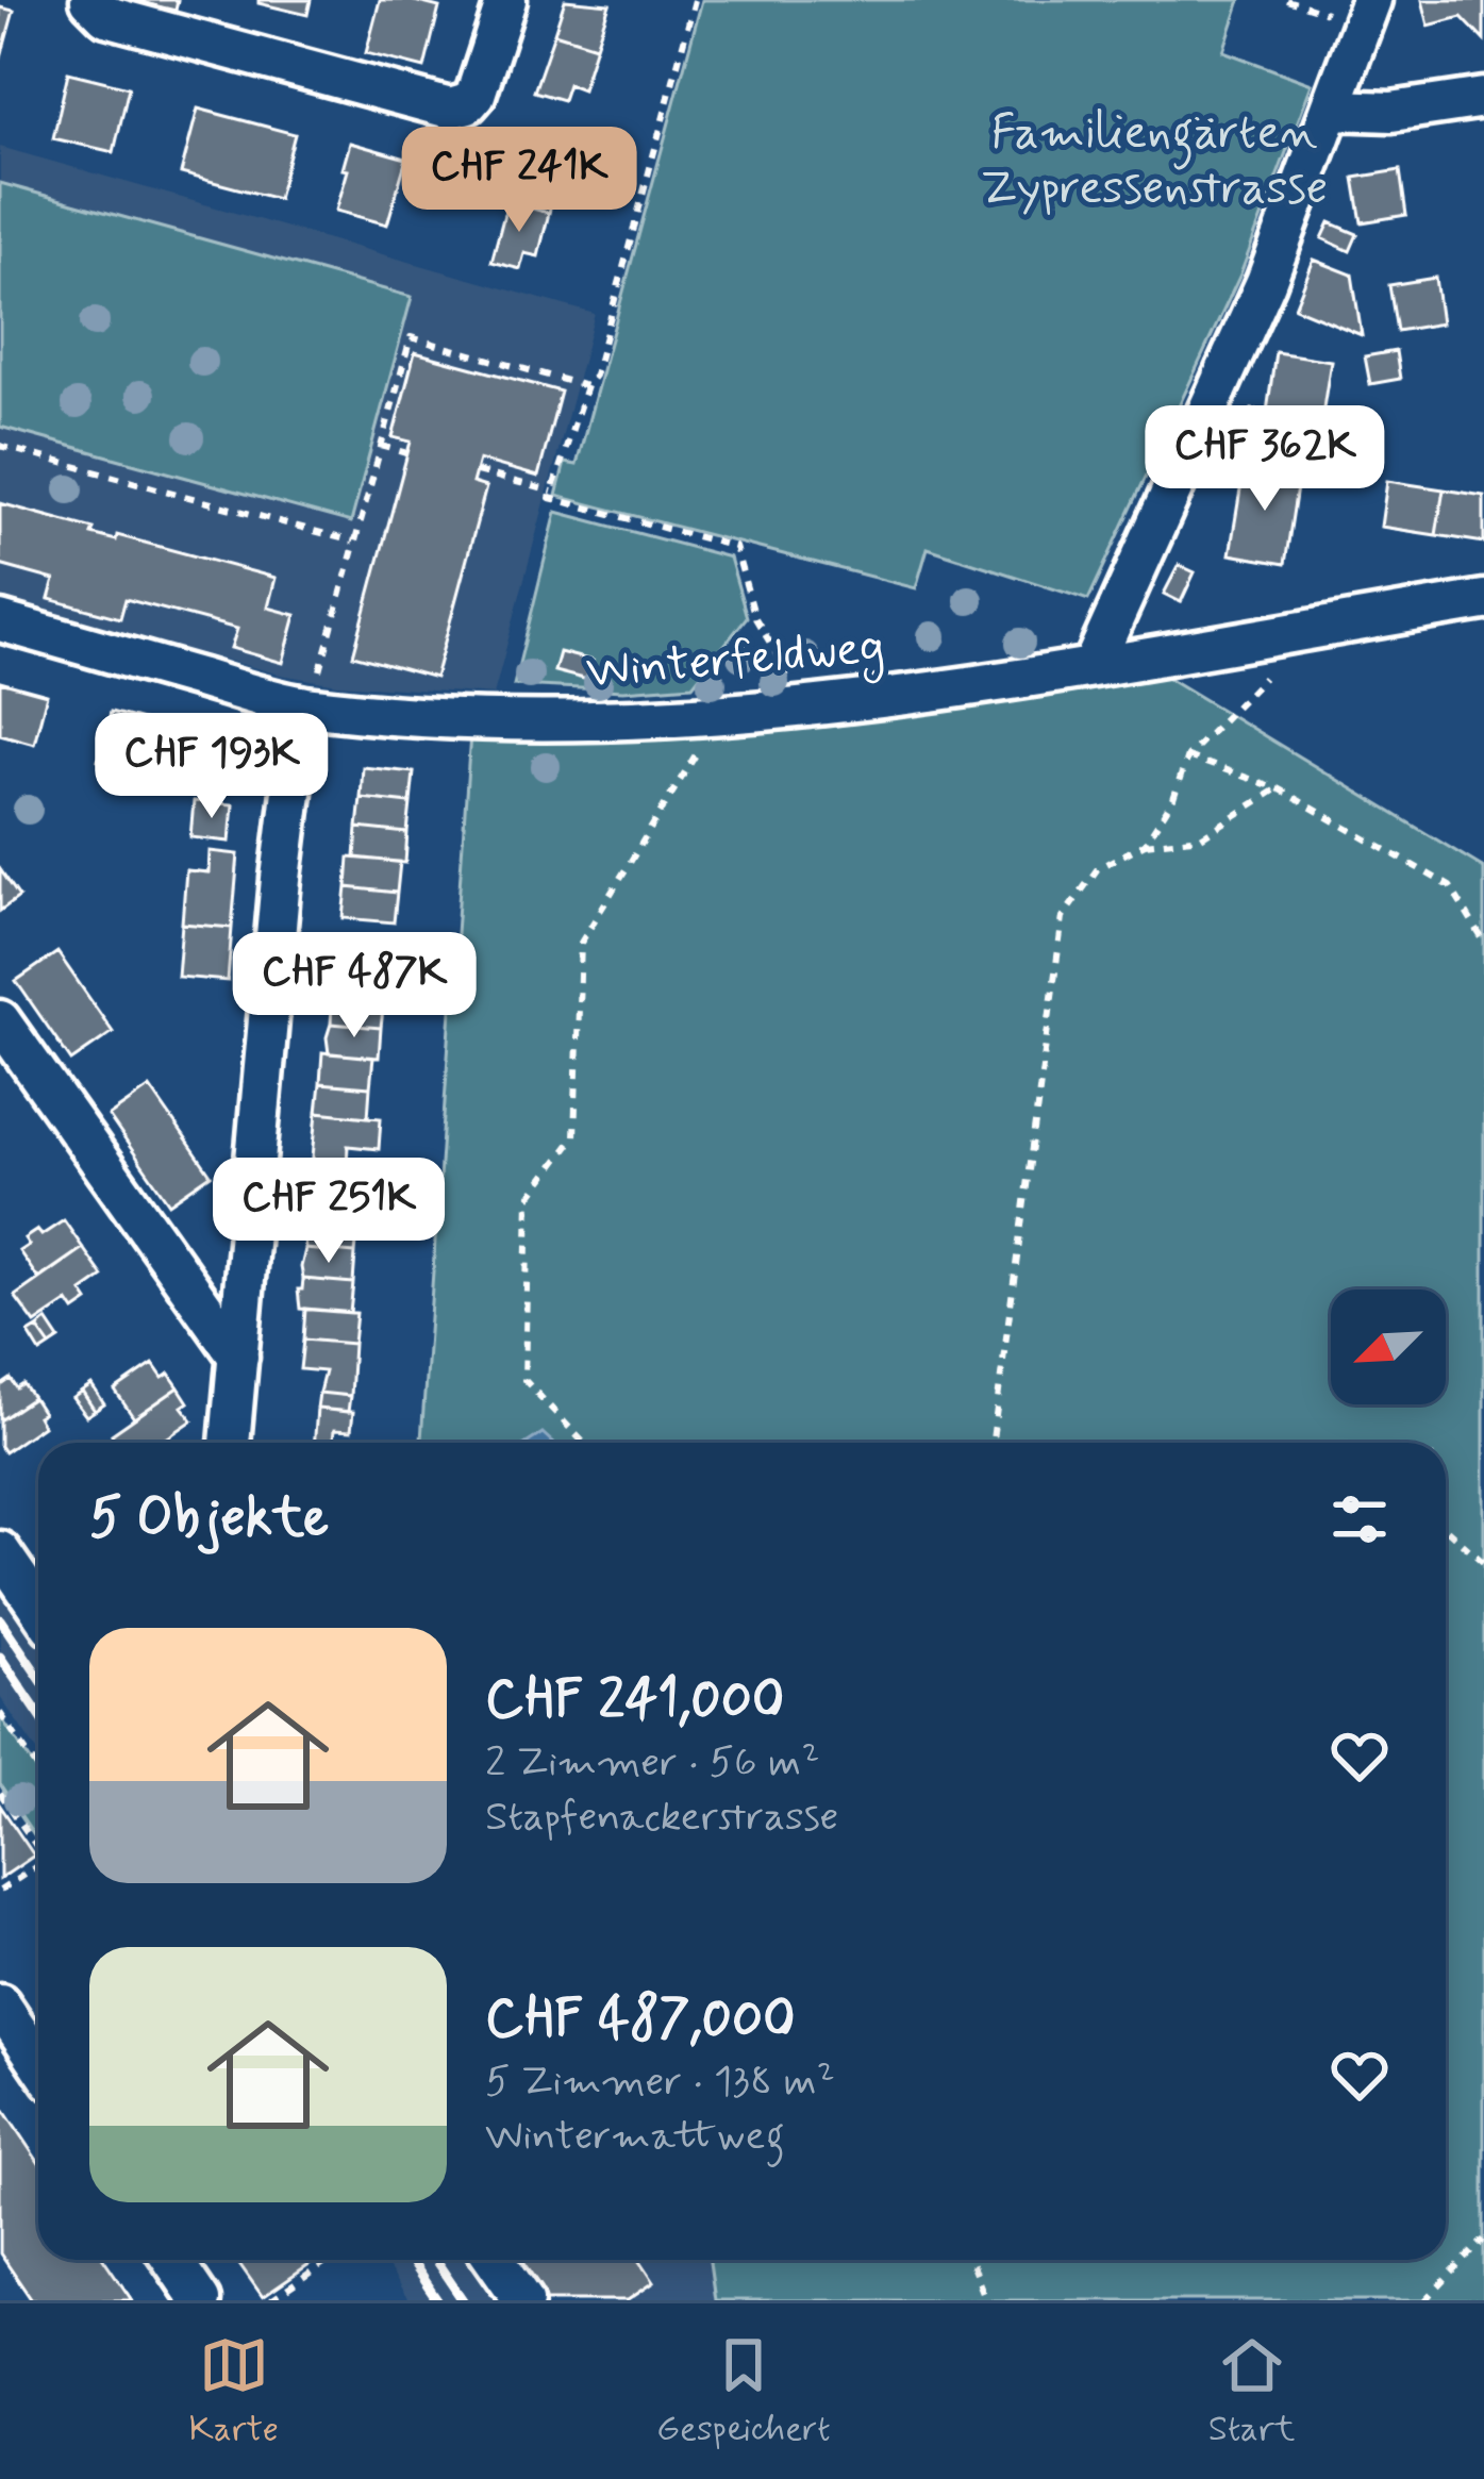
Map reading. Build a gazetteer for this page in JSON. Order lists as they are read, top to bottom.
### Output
{
  "streets": {
    "street": ["Winterfeldweg"]
  },
  "parks": ["Familiengärten Zypressenstrasse"],
  "north": "bottom left",
  "page": {
    "price": [
      "CHF 241K",
      "CHF 362K",
      "CHF 193K",
      "CHF 487K",
      "CHF 251K"
    ],
    "heading": "5 Objekte",
    "list": [
      {
        "name": "CHF 241,000",
        "note": "2 Zimmer · 56 m² · Stapfenackerstrasse"
      },
      {
        "name": "CHF 487,000",
        "note": "5 Zimmer · 138 m² · Wintermattweg"
      }
    ],
    "tabs": ["Karte", "Gespeichert", "Start"]
  }
}
